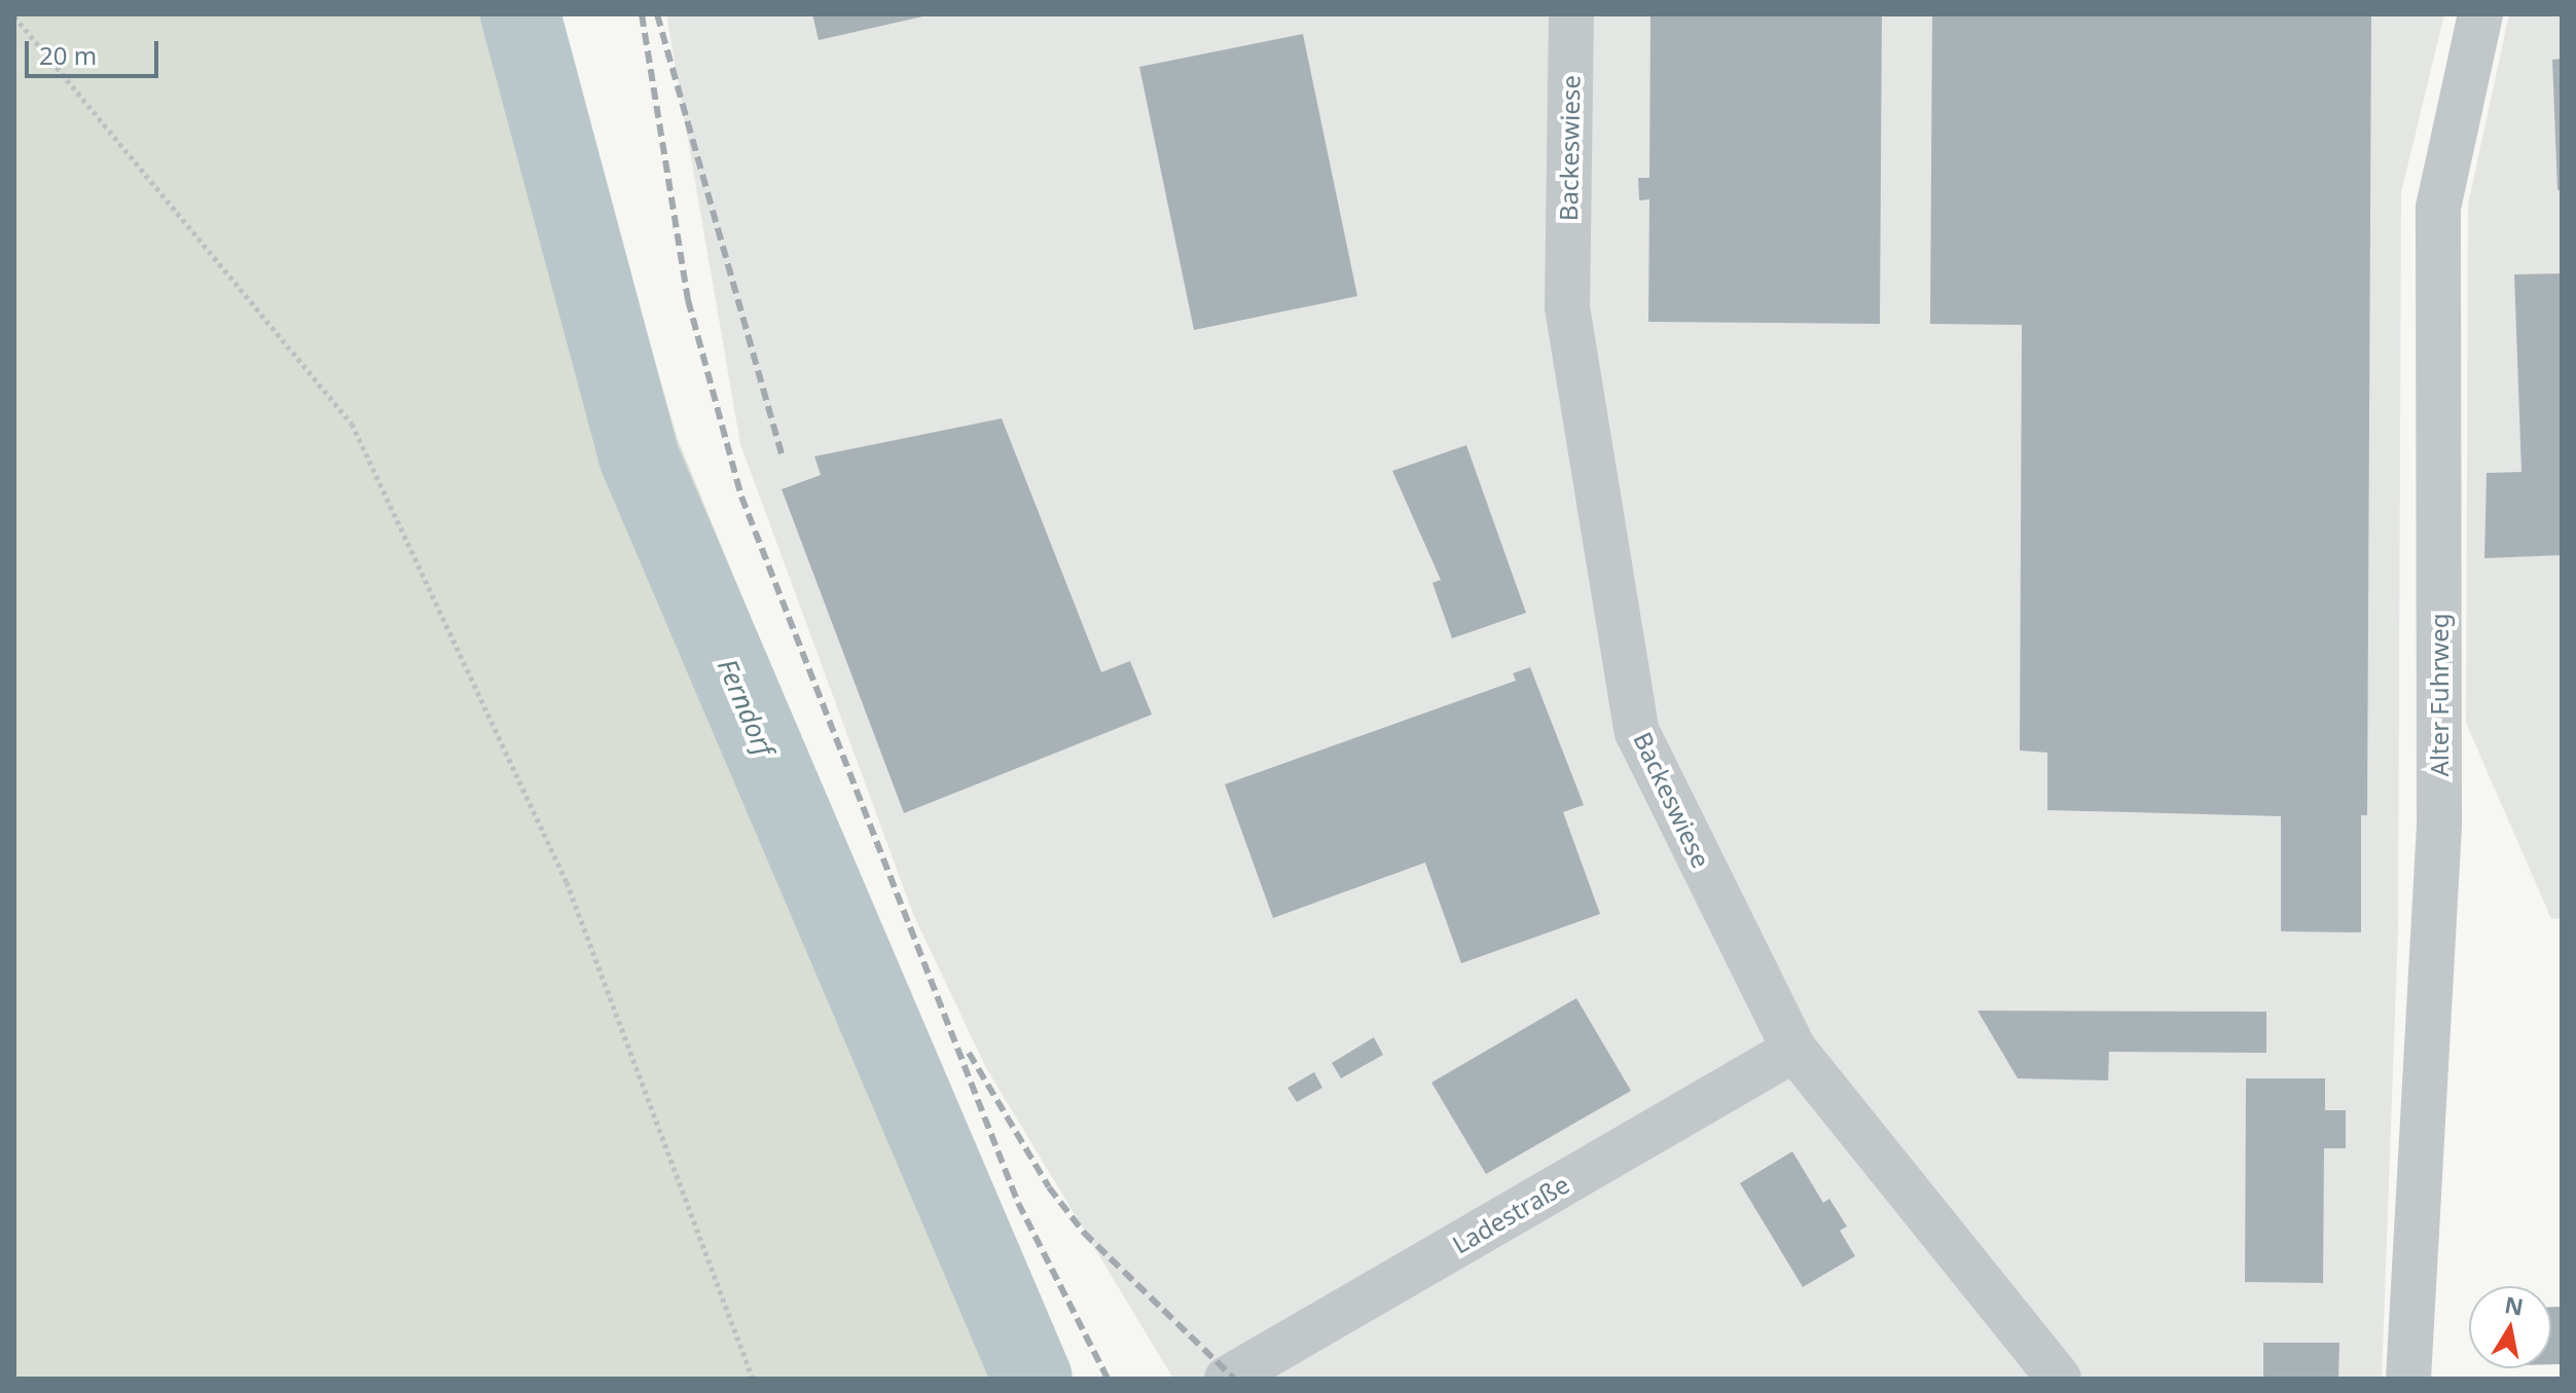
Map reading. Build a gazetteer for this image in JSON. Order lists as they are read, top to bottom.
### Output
{
  "streets": {
    "street": ["Backeswiese", "Alter Fuhrweg", "Ladestraße"]
  },
  "crossings": [
    ["Backeswiese", "Ladestraße"]
  ],
  "water": ["Ferndorf"],
  "scale_bar": "20 m",
  "north": "top"
}
